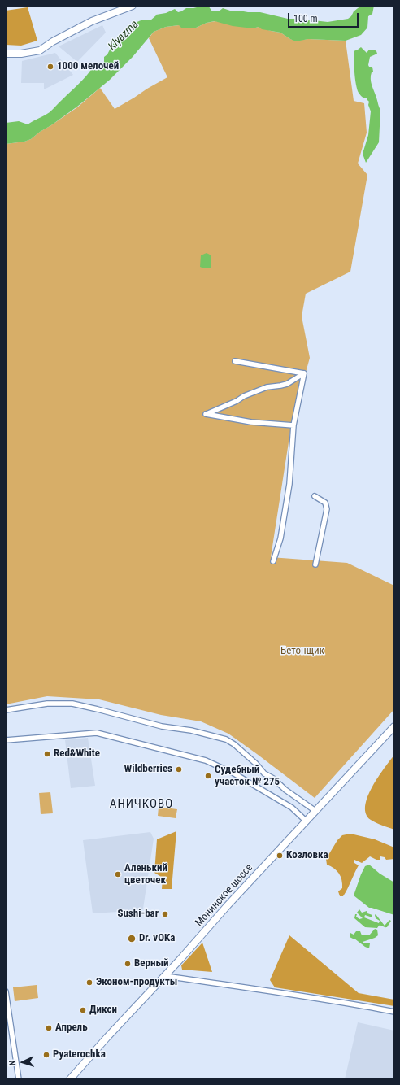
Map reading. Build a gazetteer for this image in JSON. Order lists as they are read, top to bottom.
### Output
{
  "streets": {
    "main road": ["Монинское шоссе"]
  },
  "districts": ["АНИЧКОВО"],
  "water": ["Klyazma"],
  "parks": ["Бетонщик"],
  "places": [
    "1000 мелочей",
    "Red&White",
    "Wildberries",
    "Судебный участок № 275",
    "Козловка",
    "Аленький цветочек",
    "Sushi-bar",
    "Dr. vOKa",
    "Верный",
    "Эконом-продукты",
    "Дикси",
    "Апрель",
    "Pyaterochka"
  ],
  "scale_bar": "100 m",
  "north": "left"
}
